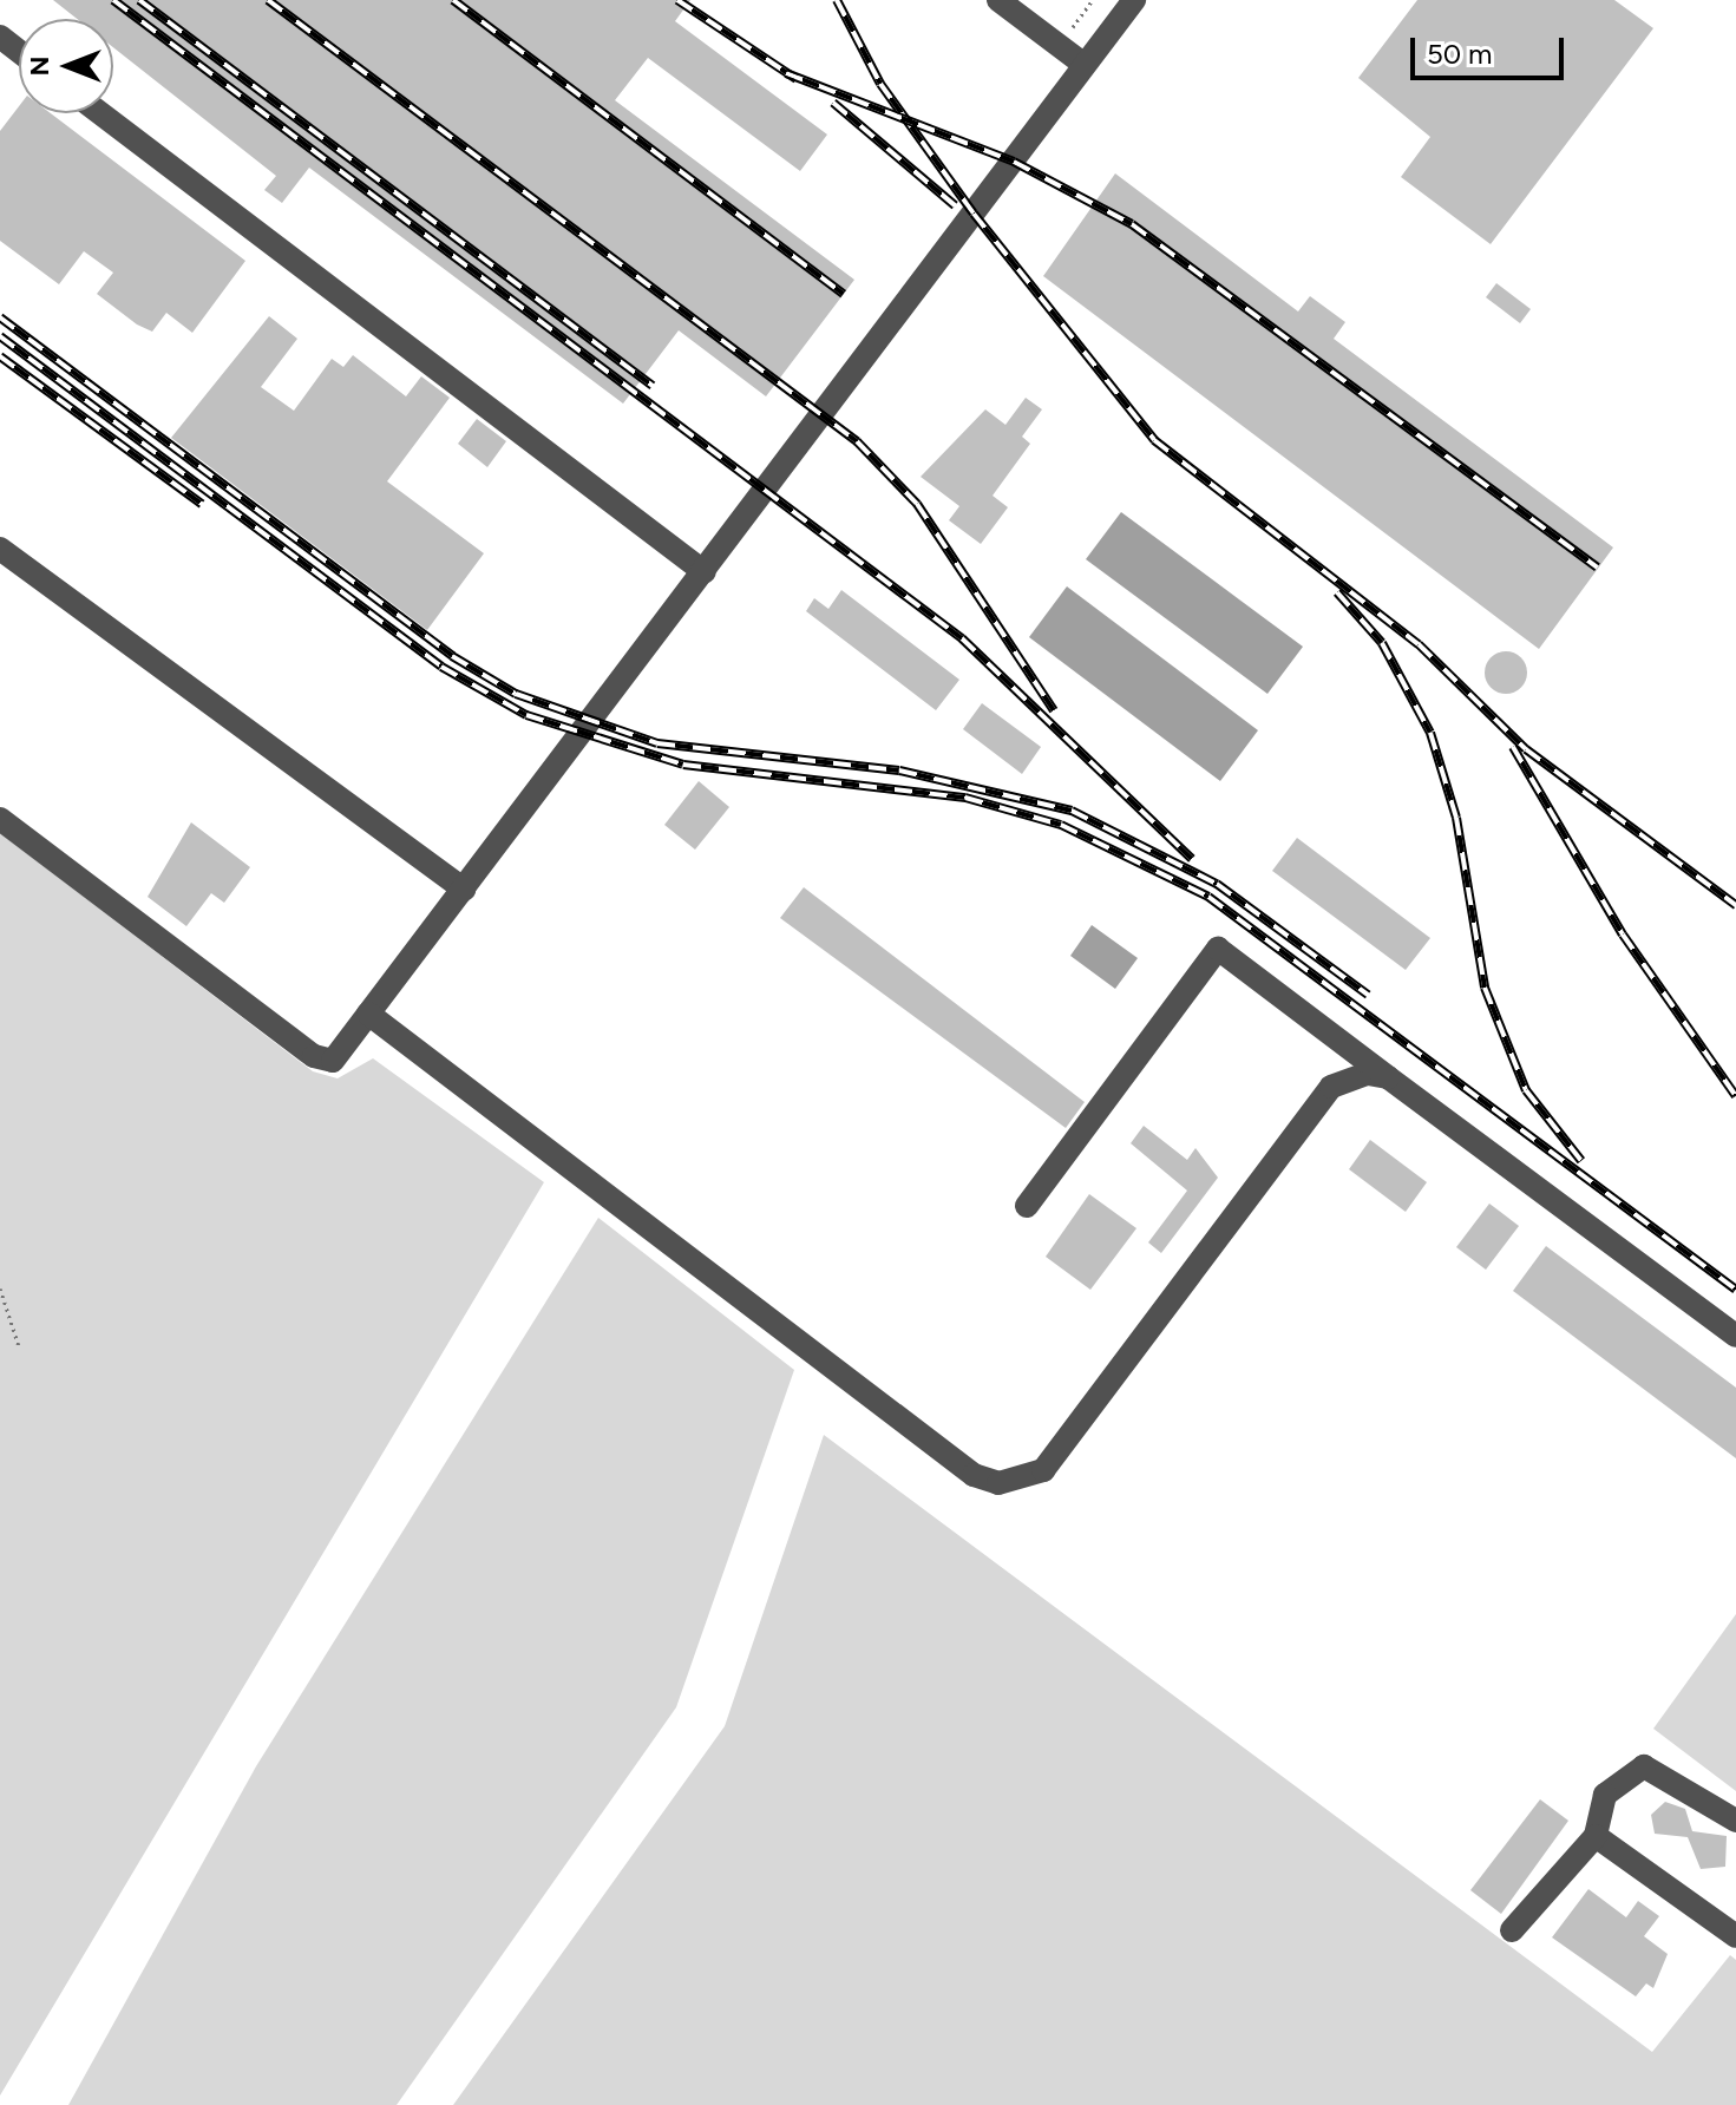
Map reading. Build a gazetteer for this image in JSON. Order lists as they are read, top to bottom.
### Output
{
  "scale_bar": "50 m",
  "north": "left"
}
